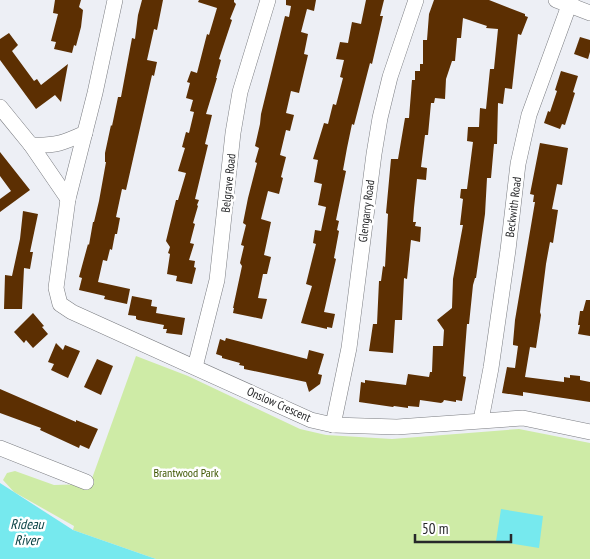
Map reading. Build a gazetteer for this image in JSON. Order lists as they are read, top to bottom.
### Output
{
  "streets": {
    "street": [
      "Belgrave Road",
      "Beckwith Road",
      "Glengarry Road",
      "Onslow Crescent"
    ]
  },
  "crossings": [
    ["Belgrave Road", "Onslow Crescent"],
    ["Beckwith Road", "Onslow Crescent"],
    ["Glengarry Road", "Onslow Crescent"]
  ],
  "water": ["Rideau River"],
  "parks": ["Brantwood Park"],
  "scale_bar": "50 m"
}
